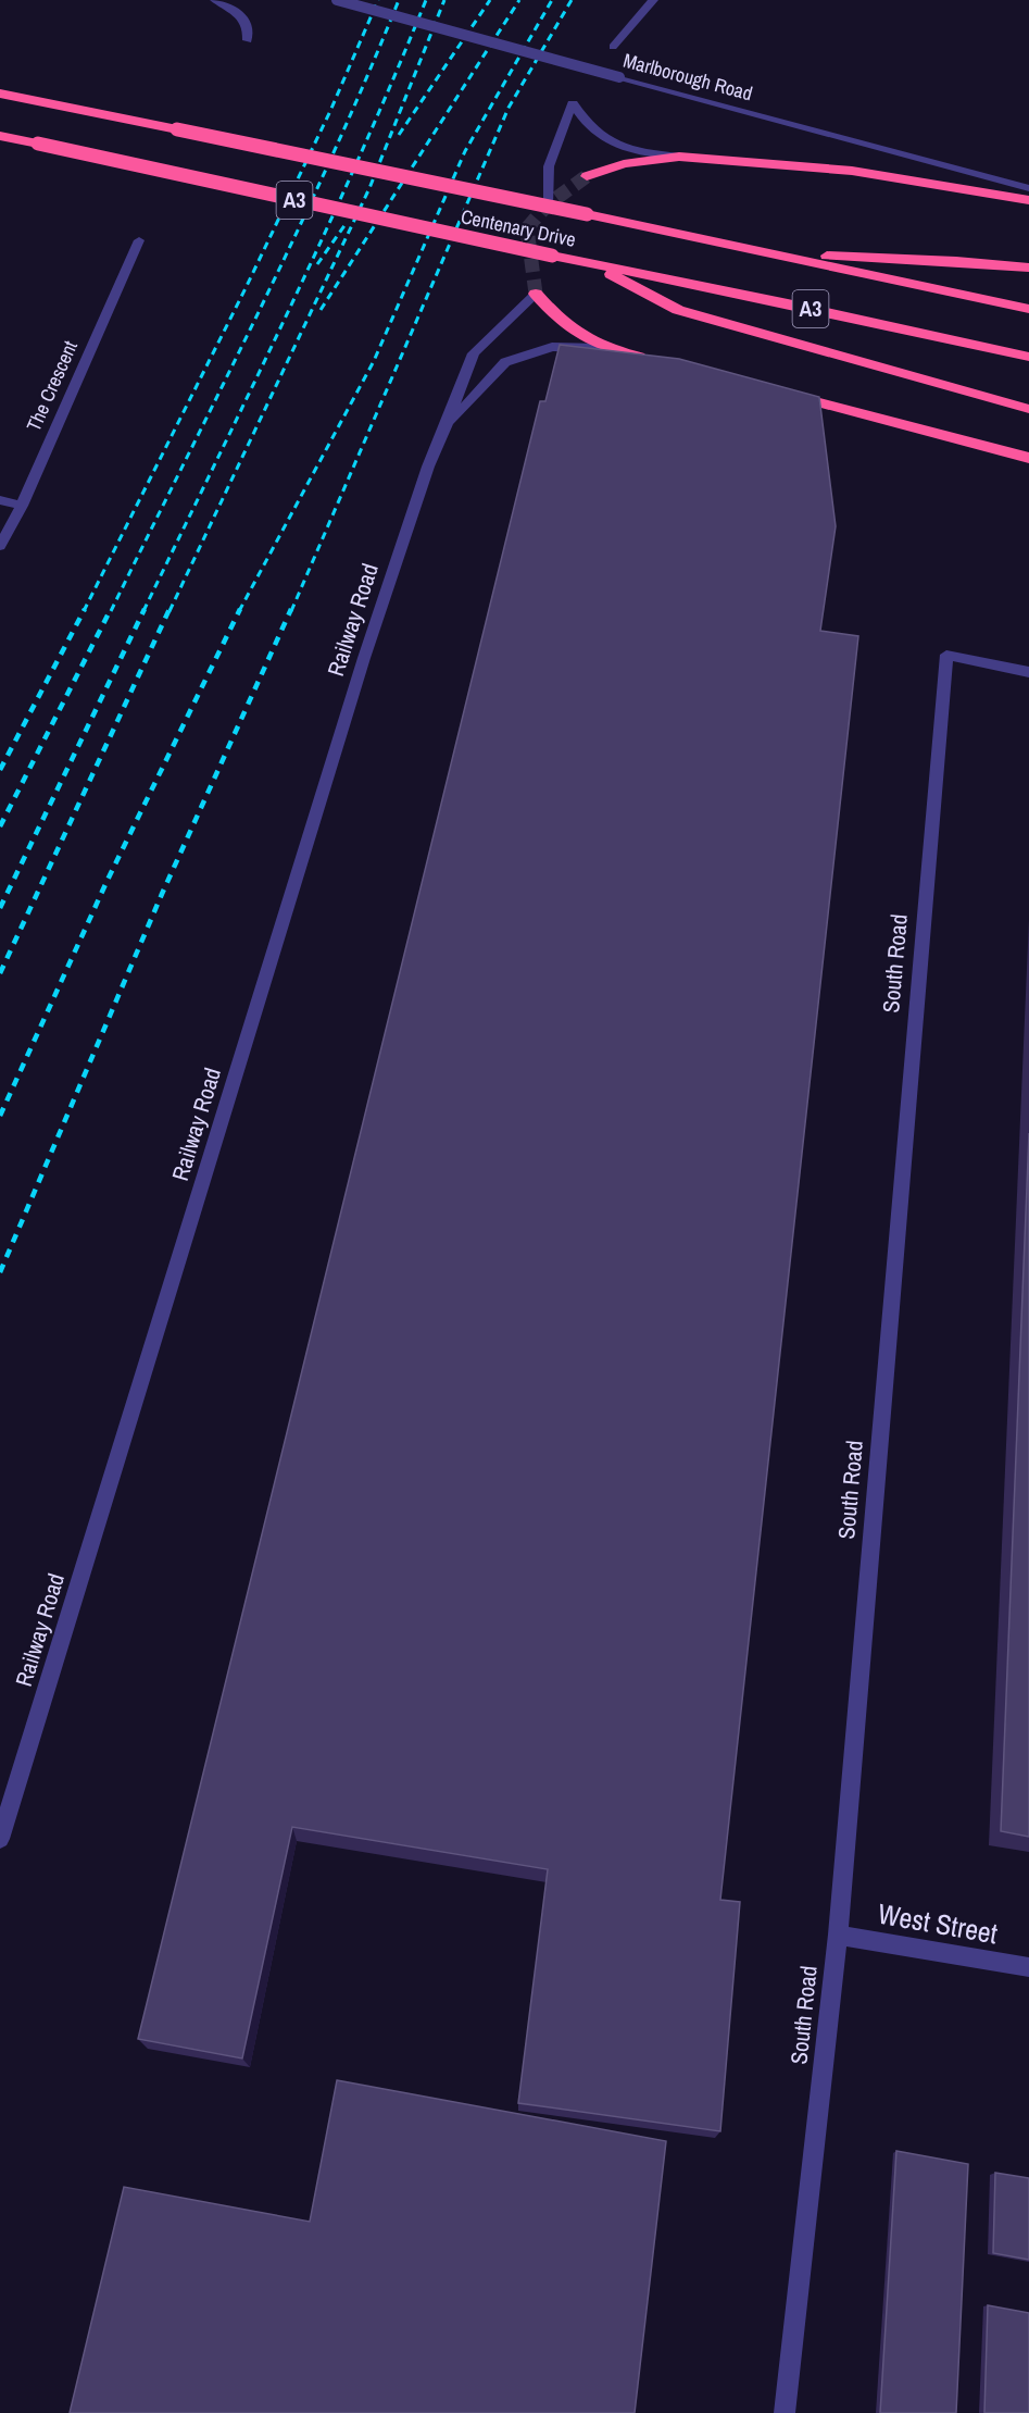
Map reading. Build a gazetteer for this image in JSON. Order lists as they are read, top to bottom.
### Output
{
  "streets": {
    "highway": ["A3", "Centenary Drive"],
    "street": [
      "Marlborough Road",
      "The Crescent",
      "Railway Road",
      "South Road",
      "West Street"
    ]
  },
  "crossings": [
    ["South Road", "West Street"]
  ]
}
